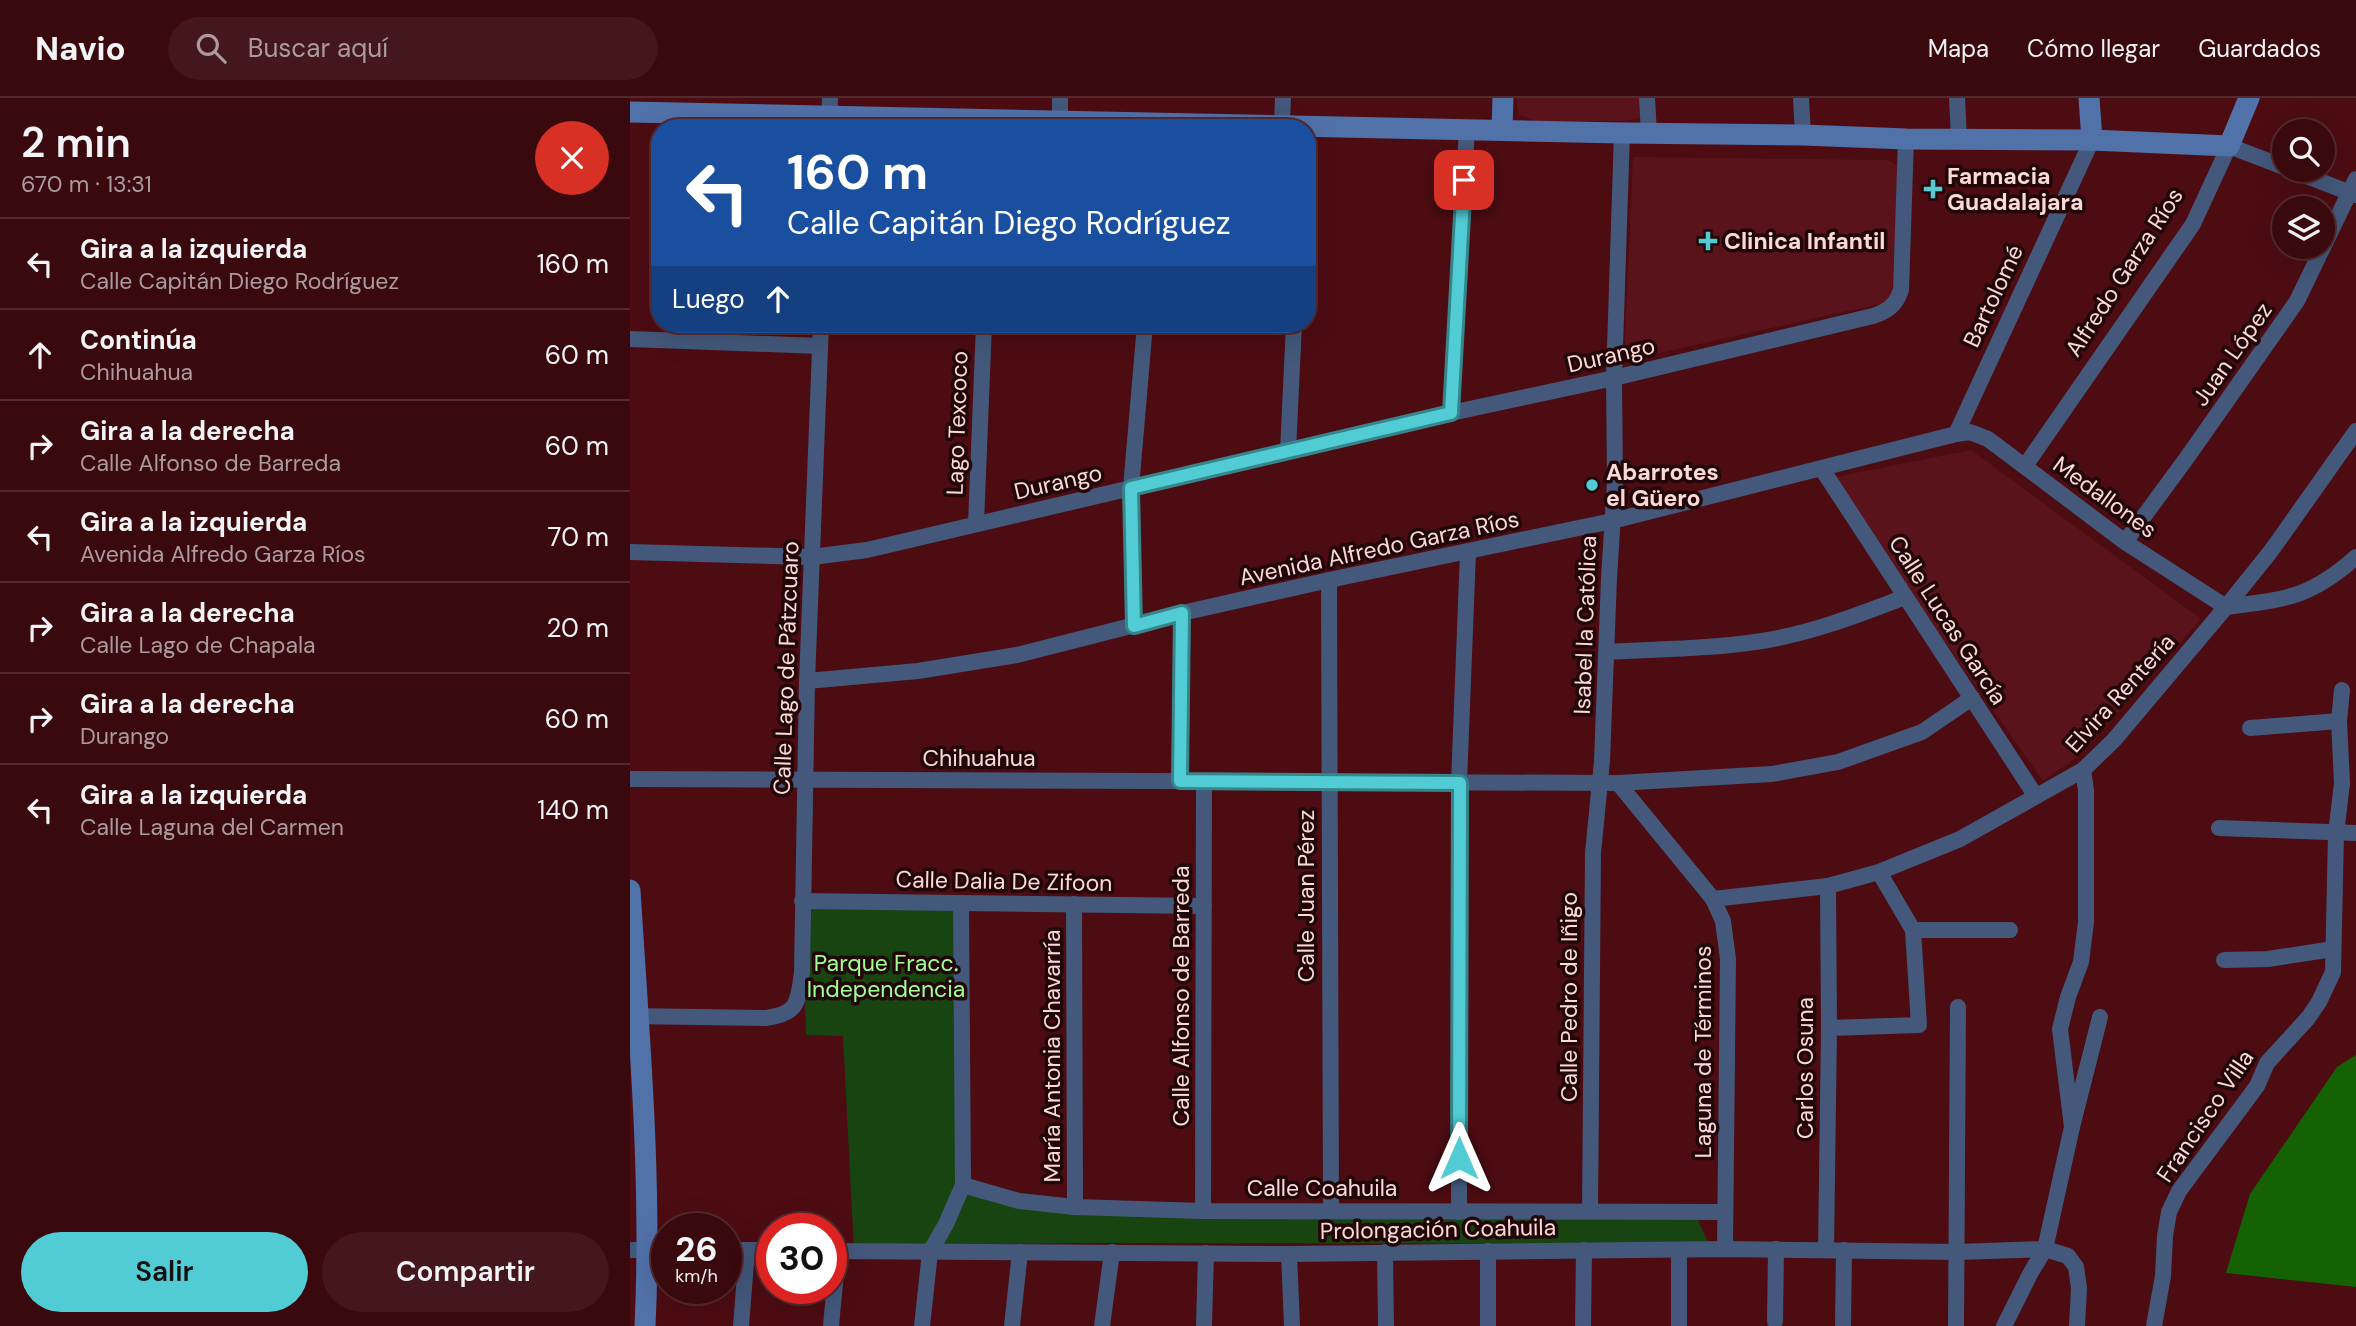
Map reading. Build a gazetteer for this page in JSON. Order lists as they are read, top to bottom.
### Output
{
  "streets": {
    "street": [
      "Alfredo Garza Ríos",
      "Bartolomé",
      "Juan López",
      "Durango",
      "Lago Texcoco",
      "Medallones",
      "Avenida Alfredo Garza Ríos",
      "Calle Lucas García",
      "Isabel la Católica",
      "Calle Lago de Pátzcuaro",
      "Elvira Rentería",
      "Chihuahua",
      "Calle Dalia De Zifoon",
      "Calle Juan Pérez",
      "Calle Alfonso de Barreda",
      "Calle Pedro de Iñigo",
      "Laguna de Términos",
      "María Antonia Chavarría",
      "Carlos Osuna",
      "Francisco Villa",
      "Calle Coahuila",
      "Prolongación Coahuila"
    ]
  },
  "crossings": [
    ["Alfredo Garza Ríos", "Medallones"],
    ["Bartolomé", "Medallones"],
    ["Bartolomé", "Avenida Alfredo Garza Ríos"],
    ["Juan López", "Medallones"],
    ["Durango", "Lago Texcoco"],
    ["Durango", "Isabel la Católica"],
    ["Durango", "Calle Lago de Pátzcuaro"],
    ["Medallones", "Avenida Alfredo Garza Ríos"],
    ["Medallones", "Elvira Rentería"],
    ["Avenida Alfredo Garza Ríos", "Calle Lucas García"],
    ["Avenida Alfredo Garza Ríos", "Isabel la Católica"],
    ["Avenida Alfredo Garza Ríos", "Calle Lago de Pátzcuaro"],
    ["Avenida Alfredo Garza Ríos", "Calle Juan Pérez"],
    ["Calle Lucas García", "Elvira Rentería"],
    ["Isabel la Católica", "Chihuahua"],
    ["Isabel la Católica", "Calle Pedro de Iñigo"],
    ["Calle Lago de Pátzcuaro", "Chihuahua"],
    ["Calle Lago de Pátzcuaro", "Calle Dalia De Zifoon"],
    ["Elvira Rentería", "Laguna de Términos"],
    ["Elvira Rentería", "Carlos Osuna"],
    ["Chihuahua", "Calle Juan Pérez"],
    ["Chihuahua", "Calle Alfonso de Barreda"],
    ["Chihuahua", "Calle Pedro de Iñigo"],
    ["Calle Dalia De Zifoon", "Calle Alfonso de Barreda"],
    ["Calle Dalia De Zifoon", "María Antonia Chavarría"],
    ["Calle Juan Pérez", "Calle Coahuila"],
    ["Calle Alfonso de Barreda", "Calle Coahuila"],
    ["Calle Pedro de Iñigo", "Calle Coahuila"],
    ["Laguna de Términos", "Calle Coahuila"],
    ["Laguna de Términos", "Prolongación Coahuila"],
    ["María Antonia Chavarría", "Calle Coahuila"],
    ["Carlos Osuna", "Prolongación Coahuila"]
  ],
  "parks": ["Parque Fracc. Independencia"],
  "places": {
    "health": ["Farmacia Guadalajara", "Clinica Infantil"],
    "other": ["Abarrotes el Güero"]
  },
  "page": {
    "header": "Navio",
    "search": "Buscar aquí",
    "nav": ["Mapa", "Cómo llegar", "Guardados"],
    "heading": ["2 min", "670 m · 13:31"],
    "turn": ["160 m", "Calle Capitán Diego Rodríguez"],
    "list": [
      {
        "name": "Gira a la izquierda",
        "note": "Calle Capitán Diego Rodríguez",
        "value": "160 m"
      },
      {
        "name": "Continúa",
        "note": "Chihuahua",
        "value": "60 m"
      },
      {
        "name": "Gira a la derecha",
        "note": "Calle Alfonso de Barreda",
        "value": "60 m"
      },
      {
        "name": "Gira a la izquierda",
        "note": "Avenida Alfredo Garza Ríos",
        "value": "70 m"
      },
      {
        "name": "Gira a la derecha",
        "note": "Calle Lago de Chapala",
        "value": "20 m"
      },
      {
        "name": "Gira a la derecha",
        "note": "Durango",
        "value": "60 m"
      },
      {
        "name": "Gira a la izquierda",
        "note": "Calle Laguna del Carmen",
        "value": "140 m"
      }
    ],
    "then": "Luego",
    "speed": "26 km/h",
    "limit": "30",
    "buttons": ["Salir", "Compartir"]
  }
}
